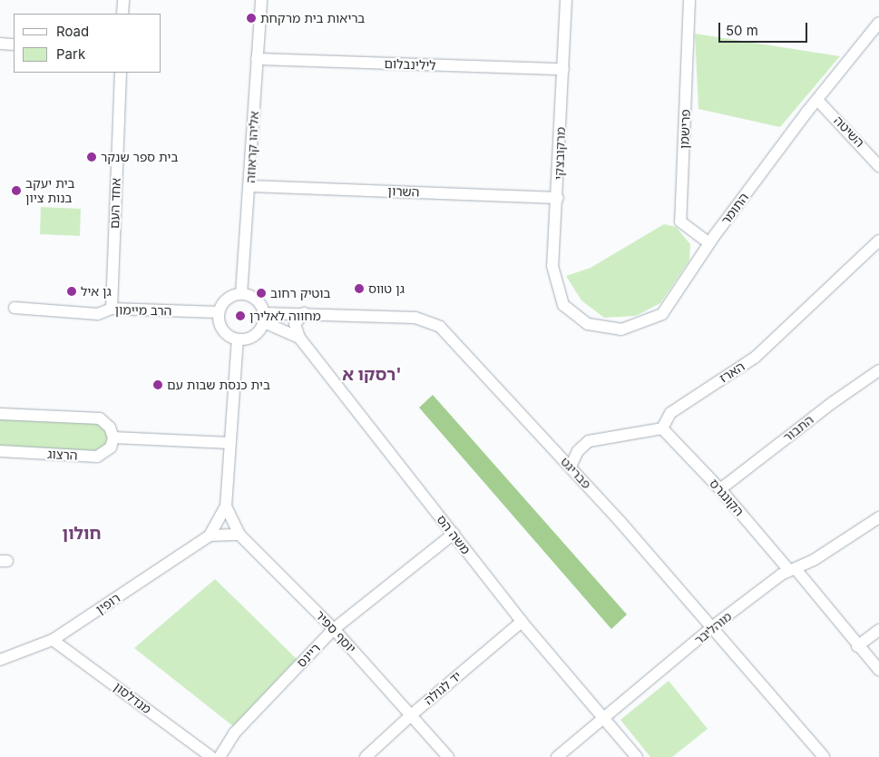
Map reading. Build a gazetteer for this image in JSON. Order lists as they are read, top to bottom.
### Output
{
  "streets": {
    "street": [
      "לילינבלום",
      "פרישמן",
      "השיטה",
      "אליהו קראוזה",
      "מרקובצקי",
      "השרון",
      "אחד העם",
      "התומר",
      "הרב מיימון",
      "הארז",
      "התבור",
      "הרצוג",
      "פבריגט",
      "הקונגרס",
      "משה הס",
      "רופין",
      "מוהליבר",
      "יוסף ספיר",
      "ריינס",
      "יד לגולה",
      "מנדלסון"
    ]
  },
  "crossings": [
    ["לילינבלום", "אליהו קראוזה"],
    ["לילינבלום", "מרקובצקי"],
    ["פרישמן", "התומר"],
    ["השיטה", "התומר"],
    ["אליהו קראוזה", "השרון"],
    ["אליהו קראוזה", "הרב מיימון"],
    ["אליהו קראוזה", "פבריגט"],
    ["אליהו קראוזה", "משה הס"],
    ["מרקובצקי", "השרון"],
    ["מרקובצקי", "התומר"],
    ["אחד העם", "הרב מיימון"],
    ["הרב מיימון", "פבריגט"],
    ["הרב מיימון", "משה הס"],
    ["הארז", "הקונגרס"],
    ["התבור", "הקונגרס"],
    ["פבריגט", "משה הס"],
    ["פבריגט", "מוהליבר"],
    ["הקונגרס", "מוהליבר"],
    ["משה הס", "מוהליבר"],
    ["משה הס", "ריינס"],
    ["משה הס", "יד לגולה"],
    ["רופין", "יוסף ספיר"],
    ["רופין", "מנדלסון"],
    ["יוסף ספיר", "ריינס"],
    ["יוסף ספיר", "יד לגולה"]
  ],
  "districts": ["רסקו א'", "חולון"],
  "places": [
    "בריאות בית מרקחת",
    "בית ספר שנקר",
    "בית יעקב בנות ציון",
    "גן טווס",
    "גן איל",
    "בוטיק רחוב",
    "מחווה לאלירן",
    "בית כנסת שבות עם"
  ],
  "legend": ["Road", "Park"],
  "scale_bar": "50 m"
}
